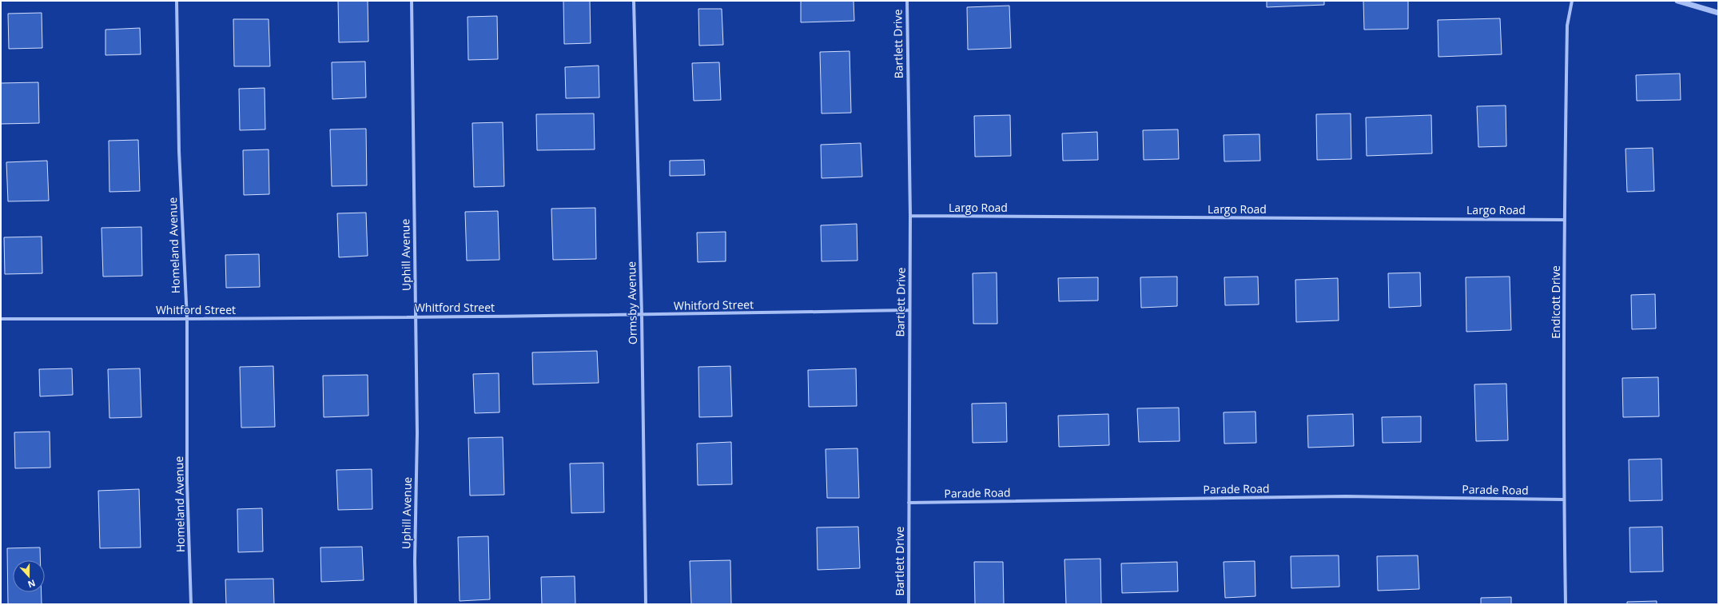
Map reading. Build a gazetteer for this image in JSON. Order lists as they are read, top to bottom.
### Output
{
  "streets": {
    "street": [
      "Bartlett Drive",
      "Largo Road",
      "Homeland Avenue",
      "Uphill Avenue",
      "Endicott Drive",
      "Ormsby Avenue",
      "Whitford Street",
      "Parade Road"
    ]
  },
  "crossings": [
    ["Bartlett Drive", "Largo Road"],
    ["Bartlett Drive", "Whitford Street"],
    ["Bartlett Drive", "Parade Road"],
    ["Largo Road", "Endicott Drive"],
    ["Homeland Avenue", "Whitford Street"],
    ["Uphill Avenue", "Whitford Street"],
    ["Endicott Drive", "Parade Road"],
    ["Ormsby Avenue", "Whitford Street"]
  ],
  "north": "bottom"
}
